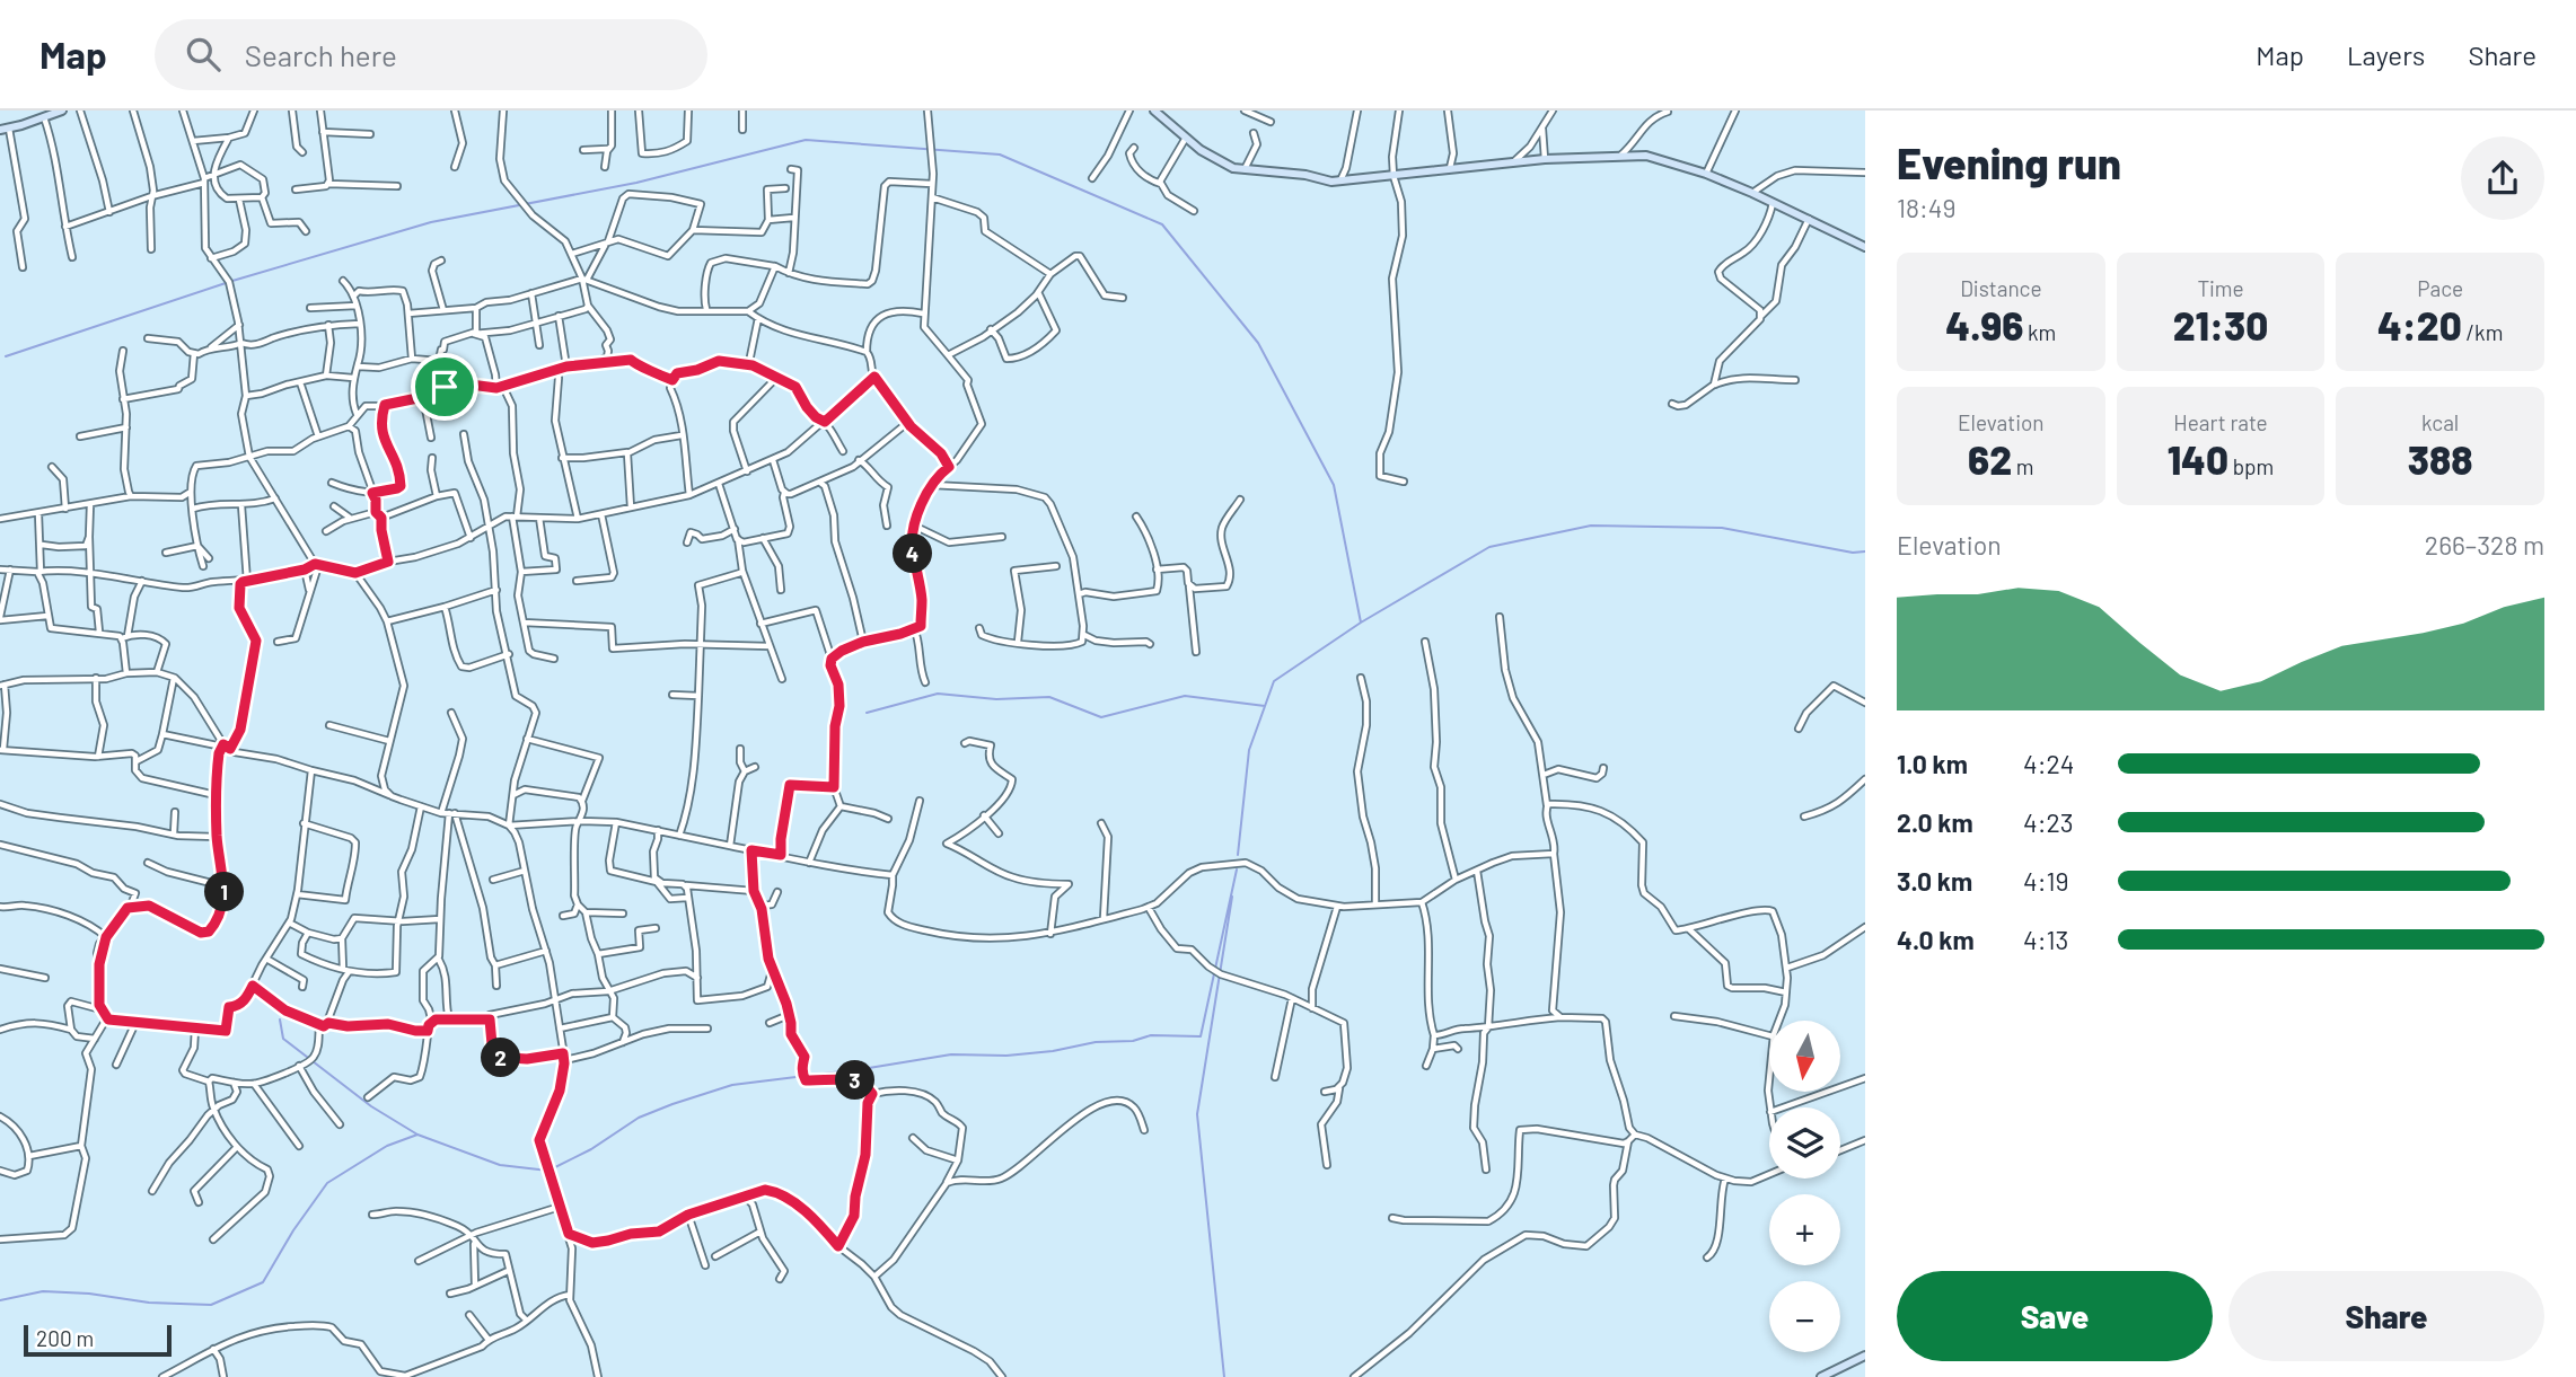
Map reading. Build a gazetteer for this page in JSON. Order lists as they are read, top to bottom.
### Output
{
  "scale_bar": "200 m",
  "north": "bottom",
  "page": {
    "header": "Map",
    "search": "Search here",
    "nav": ["Map", "Layers", "Share"],
    "heading": ["Evening run", "18:49"],
    "stats": [
      ["Distance", "4.96 km"],
      ["Time", "21:30"],
      ["Pace", "4:20 /km"],
      ["Elevation", "62 m"],
      ["Heart rate", "140 bpm"],
      ["kcal", "388"]
    ],
    "chart": ["Elevation", "266–328 m"],
    "pins": [
      "4",
      "1",
      "2",
      "3"
    ],
    "list": [
      {
        "name": "1.0 km",
        "note": "4:24"
      },
      {
        "name": "2.0 km",
        "note": "4:23"
      },
      {
        "name": "3.0 km",
        "note": "4:19"
      },
      {
        "name": "4.0 km",
        "note": "4:13"
      }
    ],
    "map_buttons": ["+", "−"],
    "buttons": ["Save", "Share"],
    "scale": "200 m"
  }
}
